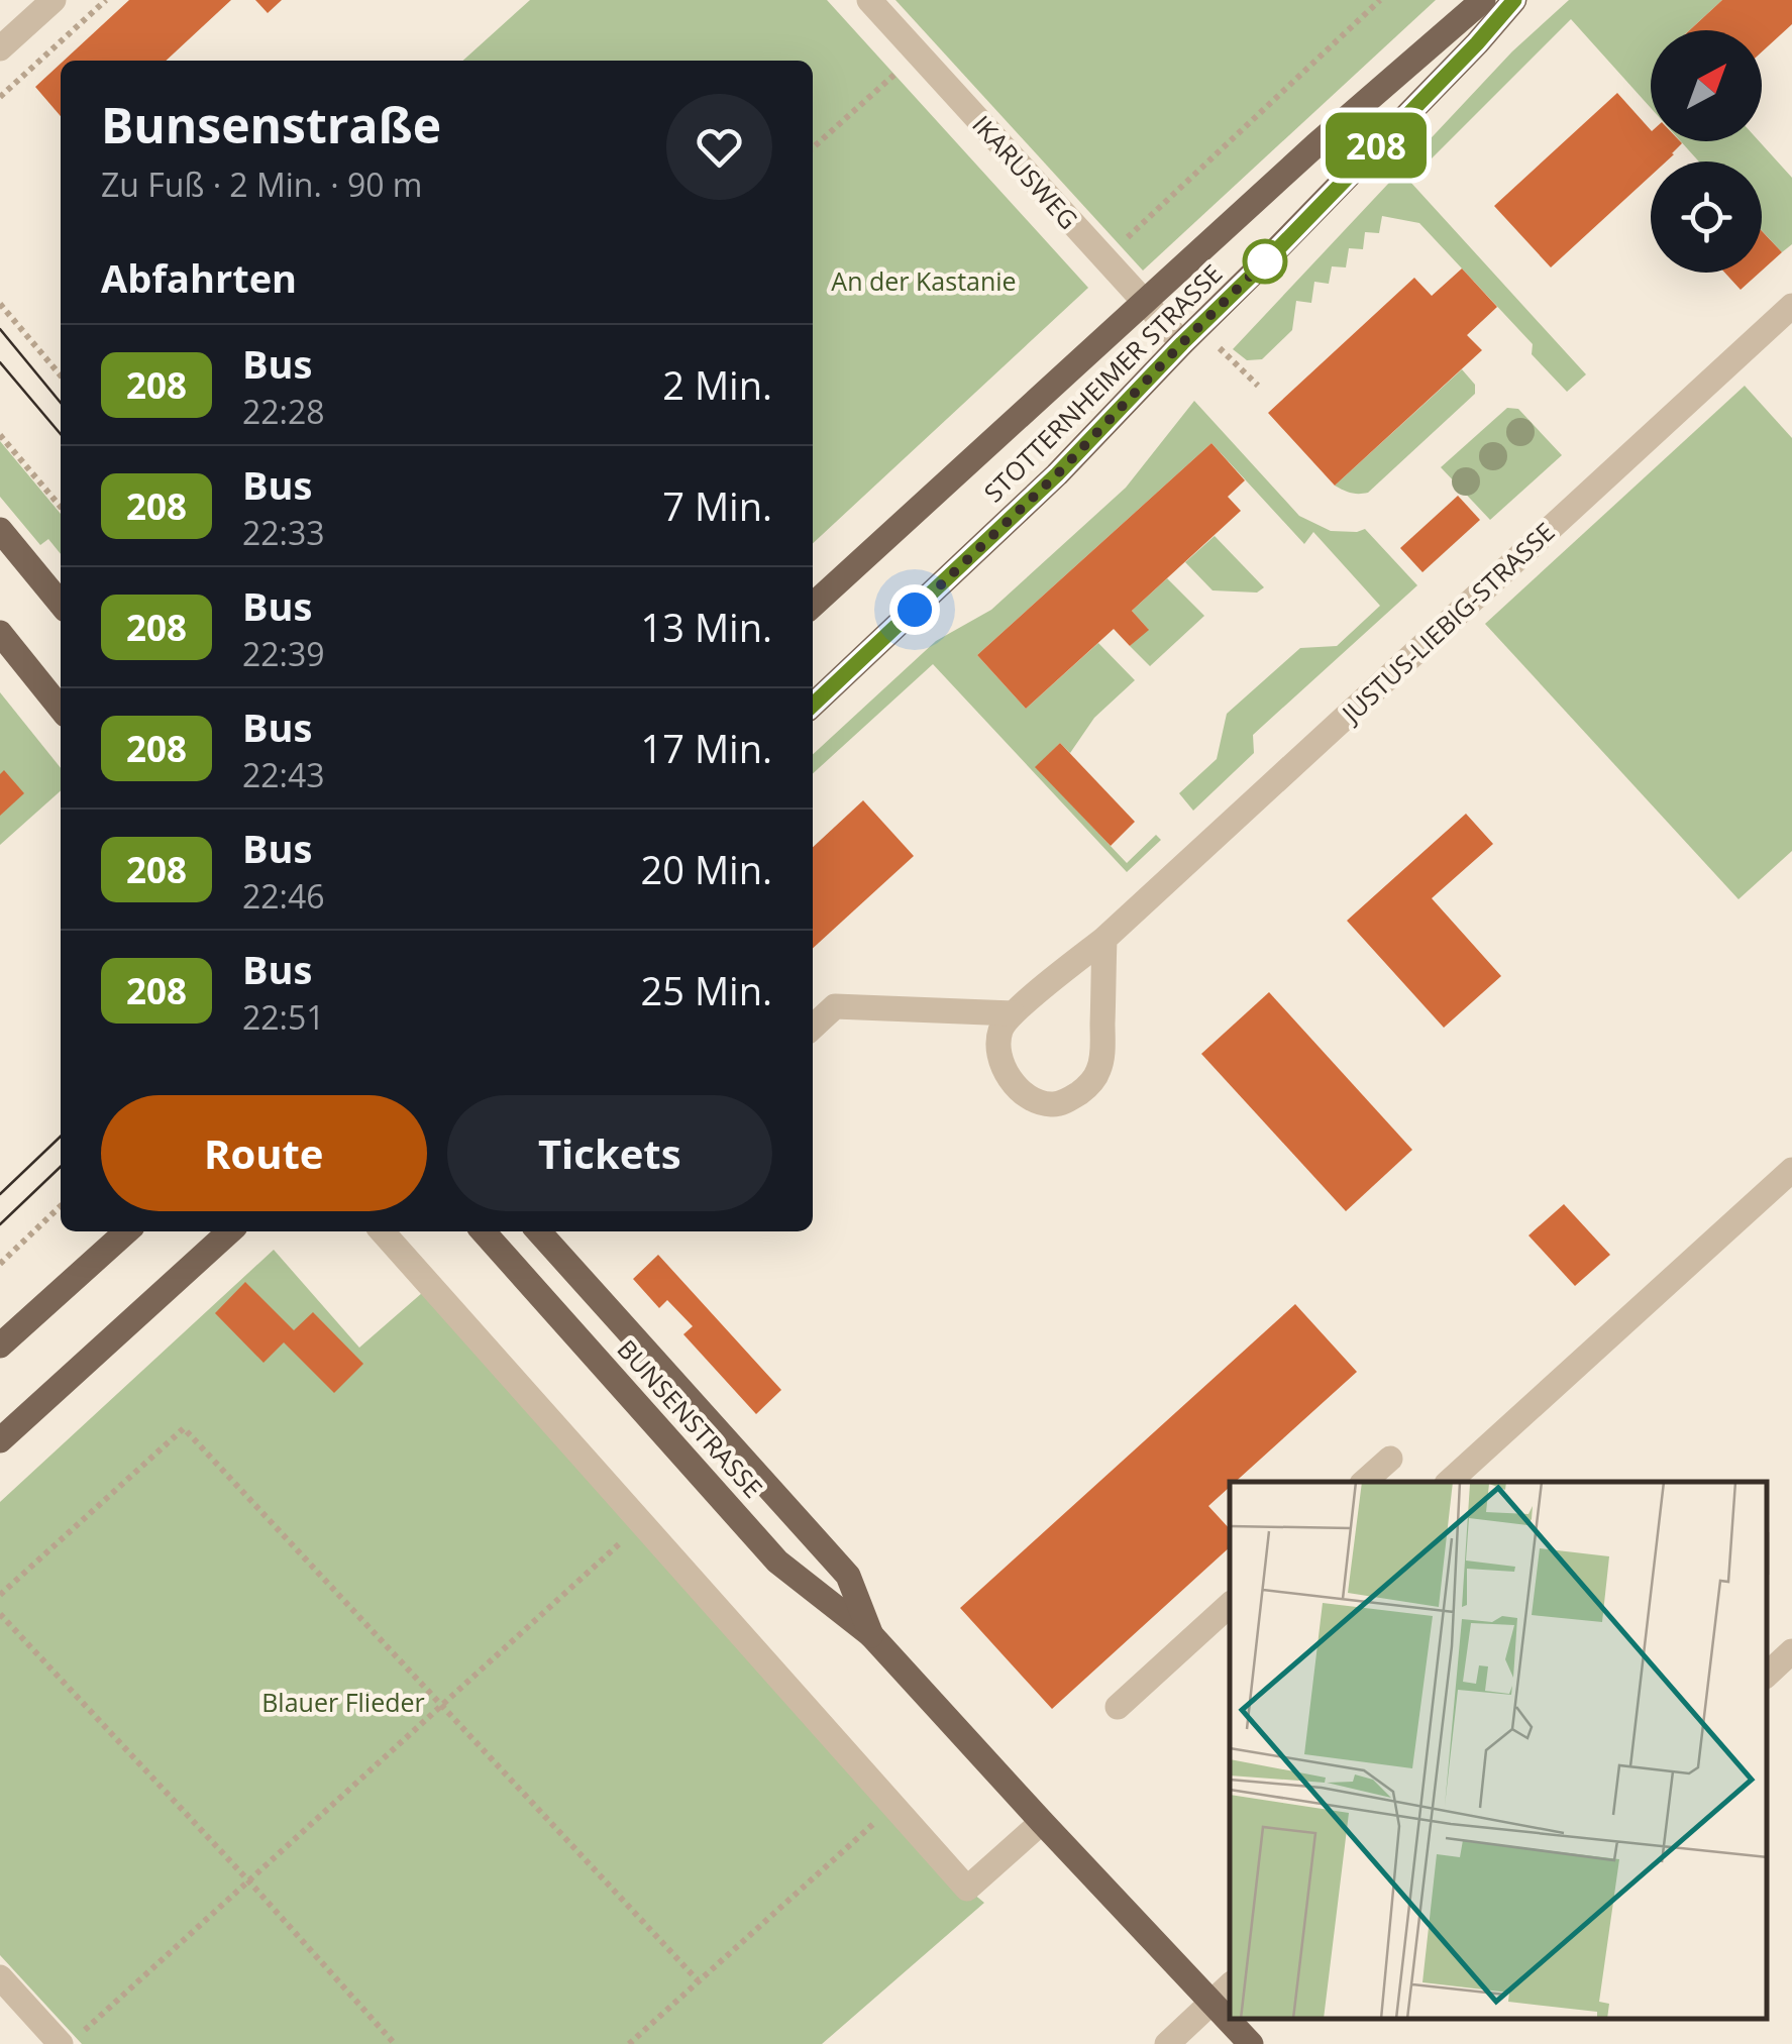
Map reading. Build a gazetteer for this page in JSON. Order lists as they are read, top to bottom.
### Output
{
  "streets": {
    "main road": ["STOTTERNHEIMER STRASSE", "BUNSENSTRASSE"],
    "street": ["IKARUSWEG", "JUSTUS-LIEBIG-STRASSE"]
  },
  "crossings": [
    ["IKARUSWEG", "STOTTERNHEIMER STRASSE"]
  ],
  "parks": ["An der Kastanie", "Blauer Flieder"],
  "lines": ["bus line 208"],
  "north": "top right",
  "page": {
    "on_map": "208",
    "heading": [
      ["Bunsenstraße", "Zu Fuß · 2 Min. · 90 m"],
      "Abfahrten"
    ],
    "list": [
      {
        "mark": "208",
        "name": "Bus",
        "note": "22:28",
        "value": "2 Min."
      },
      {
        "mark": "208",
        "name": "Bus",
        "note": "22:33",
        "value": "7 Min."
      },
      {
        "mark": "208",
        "name": "Bus",
        "note": "22:39",
        "value": "13 Min."
      },
      {
        "mark": "208",
        "name": "Bus",
        "note": "22:43",
        "value": "17 Min."
      },
      {
        "mark": "208",
        "name": "Bus",
        "note": "22:46",
        "value": "20 Min."
      },
      {
        "mark": "208",
        "name": "Bus",
        "note": "22:51",
        "value": "25 Min."
      }
    ],
    "buttons": ["Route", "Tickets"]
  }
}
